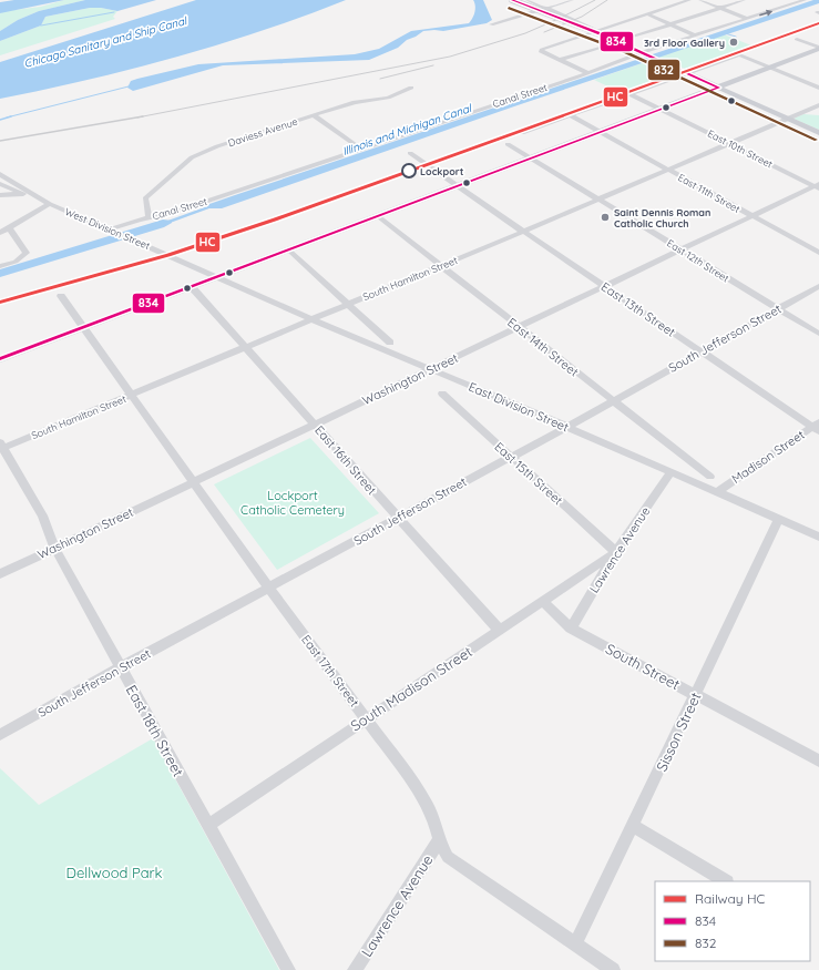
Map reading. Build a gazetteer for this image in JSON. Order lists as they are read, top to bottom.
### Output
{
  "streets": {
    "street": [
      "Canal Street",
      "Daviess Avenue",
      "East 10th Street",
      "East 11th Street",
      "West Division Street",
      "East 12th Street",
      "South Hamilton Street",
      "East 13th Street",
      "South Jefferson Street",
      "East 14th Street",
      "Washington Street",
      "East Division Street",
      "Madison Street",
      "East 16th Street",
      "East 15th Street",
      "Lawrence Avenue",
      "South Street",
      "East 17th Street",
      "South Madison Street",
      "East 18th Street",
      "Sisson Street"
    ]
  },
  "crossings": [
    ["Canal Street", "Daviess Avenue"],
    ["Canal Street", "West Division Street"],
    ["East 10th Street", "South Hamilton Street"],
    ["East 10th Street", "Washington Street"],
    ["East 11th Street", "South Hamilton Street"],
    ["East 11th Street", "Washington Street"],
    ["West Division Street", "East Division Street"],
    ["East 12th Street", "South Hamilton Street"],
    ["East 12th Street", "South Jefferson Street"],
    ["East 12th Street", "Washington Street"],
    ["South Hamilton Street", "East 13th Street"],
    ["South Hamilton Street", "East 14th Street"],
    ["South Hamilton Street", "East Division Street"],
    ["South Hamilton Street", "East 16th Street"],
    ["South Hamilton Street", "East 17th Street"],
    ["South Hamilton Street", "East 18th Street"],
    ["East 13th Street", "South Jefferson Street"],
    ["East 13th Street", "Washington Street"],
    ["East 13th Street", "Madison Street"],
    ["South Jefferson Street", "East 14th Street"],
    ["South Jefferson Street", "East Division Street"],
    ["South Jefferson Street", "East 16th Street"],
    ["South Jefferson Street", "East 15th Street"],
    ["South Jefferson Street", "East 17th Street"],
    ["South Jefferson Street", "East 18th Street"],
    ["East 14th Street", "Washington Street"],
    ["Washington Street", "East Division Street"],
    ["Washington Street", "East 16th Street"],
    ["Washington Street", "East 17th Street"],
    ["Washington Street", "East 18th Street"],
    ["East Division Street", "Madison Street"],
    ["East Division Street", "Lawrence Avenue"],
    ["East Division Street", "Sisson Street"],
    ["East 16th Street", "South Madison Street"],
    ["East 15th Street", "Lawrence Avenue"],
    ["East 15th Street", "South Madison Street"],
    ["Lawrence Avenue", "South Street"],
    ["Lawrence Avenue", "East 17th Street"],
    ["Lawrence Avenue", "South Madison Street"],
    ["South Street", "South Madison Street"],
    ["South Street", "Sisson Street"],
    ["East 17th Street", "South Madison Street"],
    ["East 17th Street", "Sisson Street"],
    ["South Madison Street", "East 18th Street"]
  ],
  "water": ["Chicago Sanitary and Ship Canal", "Illinois and Michigan Canal"],
  "parks": ["Lockport Catholic Cemetery", "Dellwood Park"],
  "places": ["3rd Floor Gallery", "Lockport", "Saint Dennis Roman Catholic Church"],
  "lines": ["transit line 834", "transit line 832", "rail line HC"],
  "legend": ["Railway HC", "834", "832"]
}
